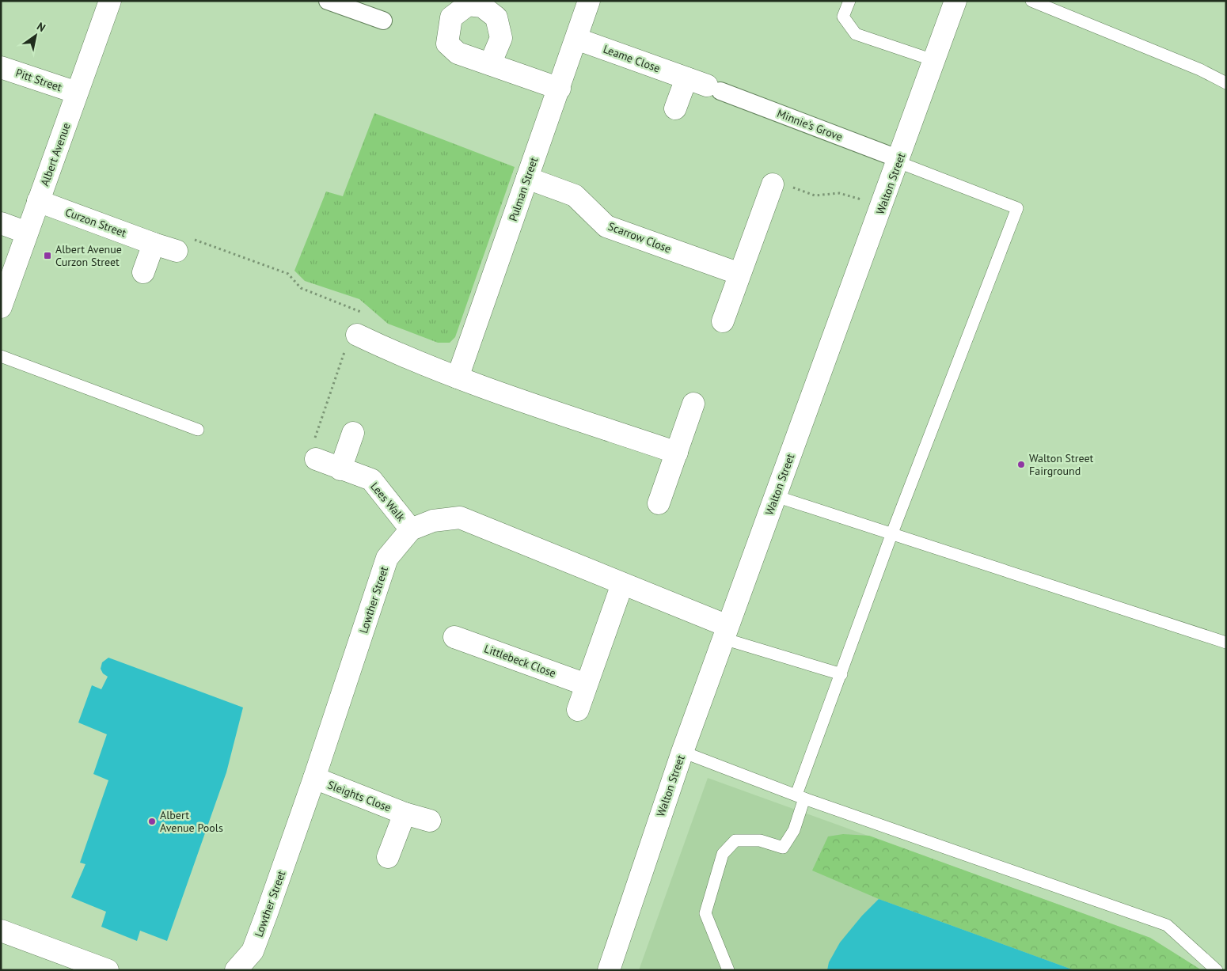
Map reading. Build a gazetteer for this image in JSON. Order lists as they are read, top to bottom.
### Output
{
  "streets": {
    "street": [
      "Leame Close",
      "Pitt Street",
      "Minnie's Grove",
      "Albert Avenue",
      "Walton Street",
      "Pulman Street",
      "Curzon Street",
      "Scarrow Close",
      "Lees Walk",
      "Lowther Street",
      "Littlebeck Close",
      "Sleights Close"
    ]
  },
  "crossings": [
    ["Leame Close", "Minnie's Grove"],
    ["Leame Close", "Pulman Street"],
    ["Pitt Street", "Albert Avenue"],
    ["Minnie's Grove", "Walton Street"],
    ["Albert Avenue", "Curzon Street"],
    ["Walton Street", "Lowther Street"],
    ["Pulman Street", "Scarrow Close"],
    ["Lees Walk", "Lowther Street"],
    ["Lowther Street", "Sleights Close"]
  ],
  "places": {
    "transit": ["Albert Avenue Curzon Street"],
    "other": ["Walton Street Fairground", "Albert Avenue Pools"]
  },
  "north": "top right"
}
